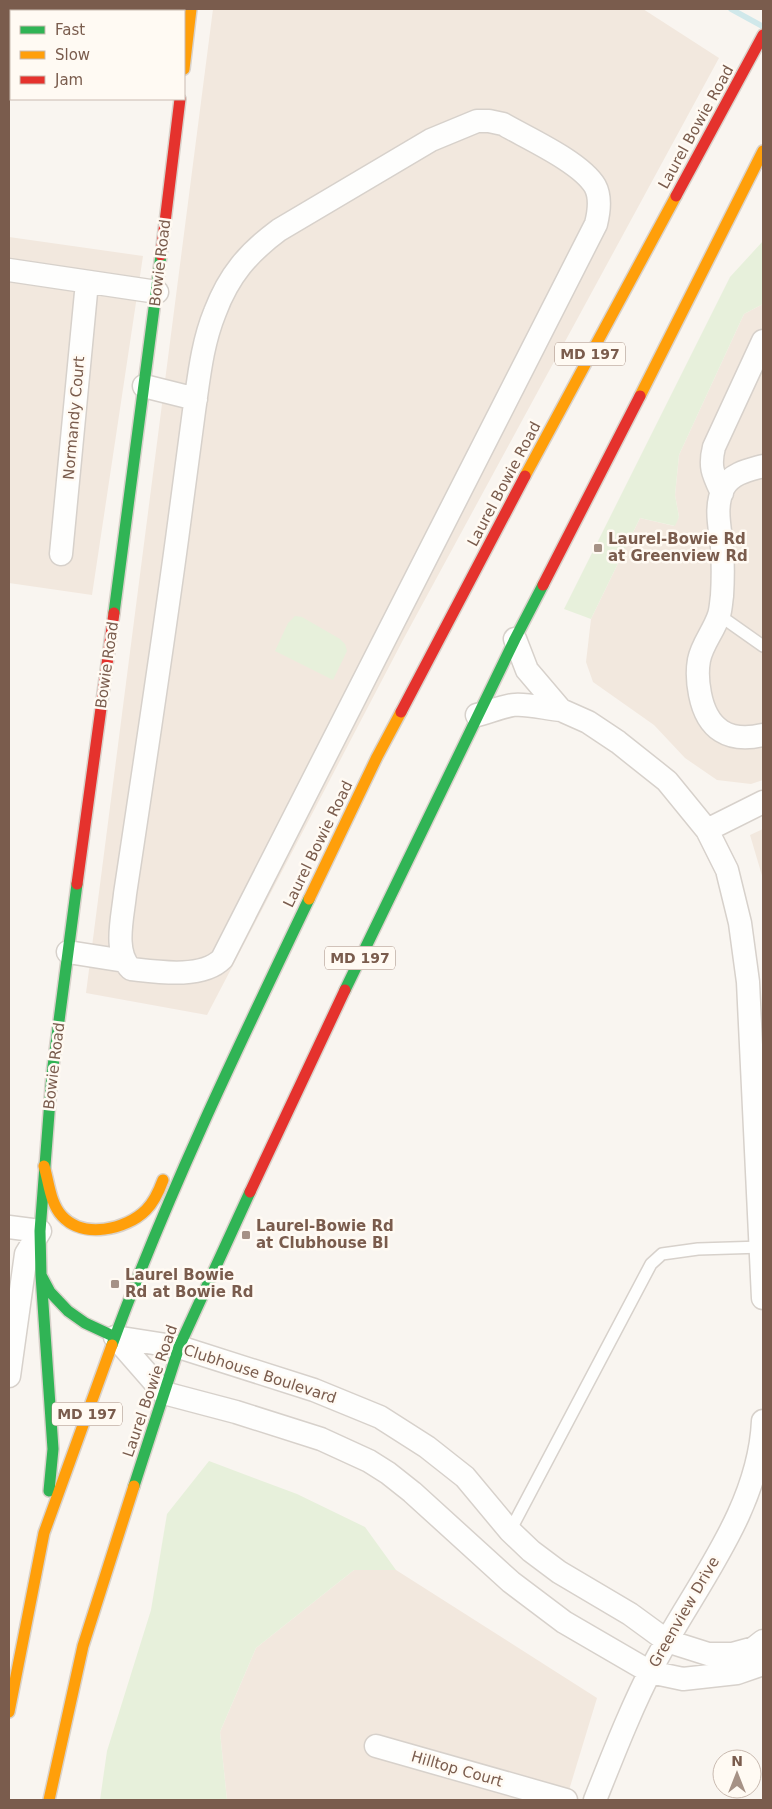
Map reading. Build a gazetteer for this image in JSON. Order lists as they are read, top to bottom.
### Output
{
  "streets": {
    "main road": ["Laurel Bowie Road", "Bowie Road", "MD 197"],
    "street": [
      "Normandy Court",
      "Clubhouse Boulevard",
      "Greenview Drive",
      "Hilltop Court"
    ]
  },
  "crossings": [
    ["Laurel Bowie Road", "Bowie Road"],
    ["Laurel Bowie Road", "Clubhouse Boulevard"],
    ["Bowie Road", "Clubhouse Boulevard"],
    ["Clubhouse Boulevard", "Greenview Drive"]
  ],
  "places": {
    "transit": ["Laurel-Bowie Rd at Greenview Rd", "Laurel-Bowie Rd at Clubhouse Bl", "Laurel Bowie Rd at Bowie Rd"]
  },
  "legend": ["Fast", "Slow", "Jam"],
  "north": "top"
}
